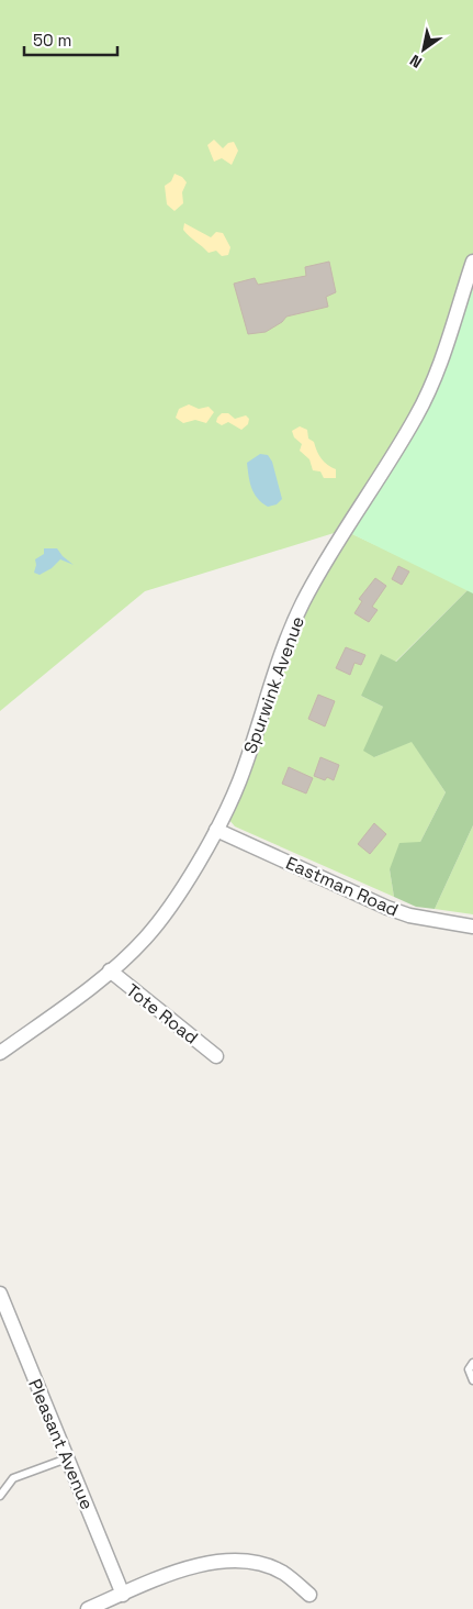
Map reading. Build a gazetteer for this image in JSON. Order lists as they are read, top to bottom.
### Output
{
  "streets": {
    "street": [
      "Spurwink Avenue",
      "Eastman Road",
      "Tote Road",
      "Pleasant Avenue"
    ]
  },
  "crossings": [
    ["Spurwink Avenue", "Eastman Road"],
    ["Spurwink Avenue", "Tote Road"]
  ],
  "scale_bar": "50 m",
  "north": "bottom left"
}
